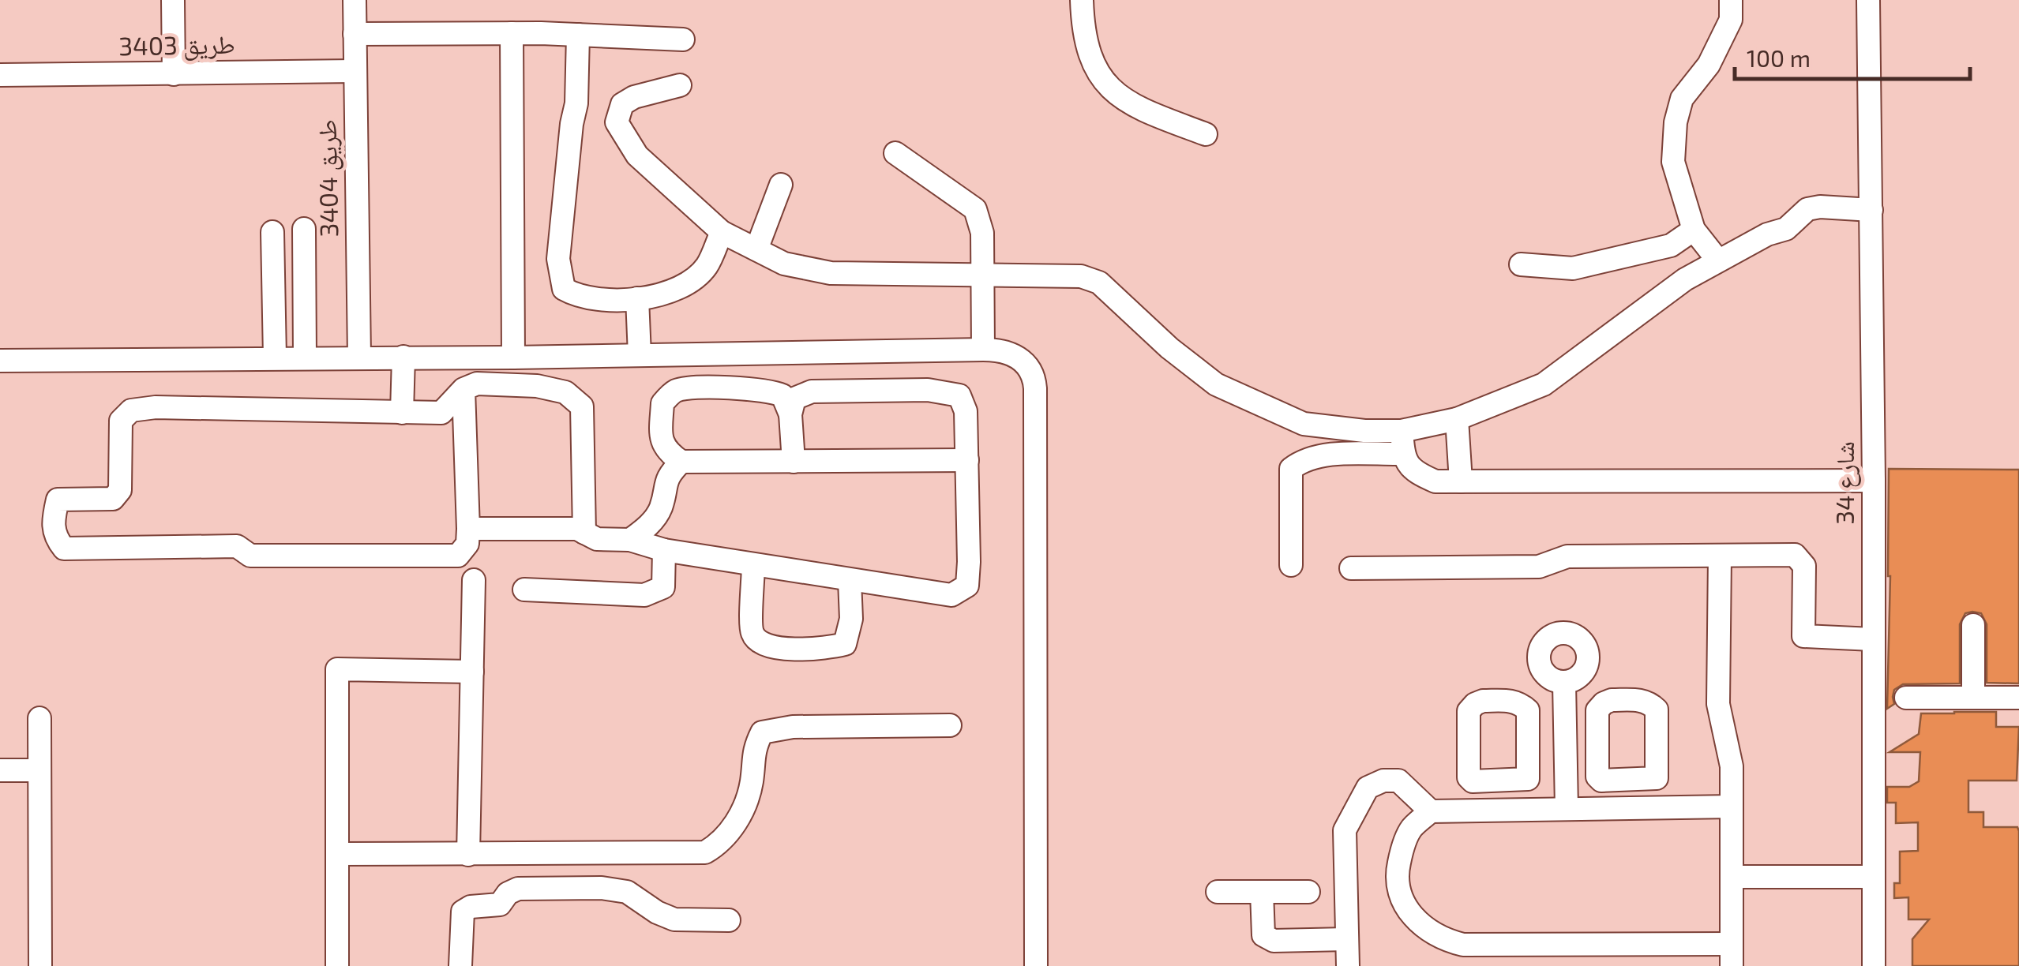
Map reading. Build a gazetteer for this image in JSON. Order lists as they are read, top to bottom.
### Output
{
  "streets": {
    "street": ["طريق 3403", "طريق 3404", "شارع 34"]
  },
  "crossings": [
    ["طريق 3403", "طريق 3404"]
  ],
  "scale_bar": "100 m"
}
